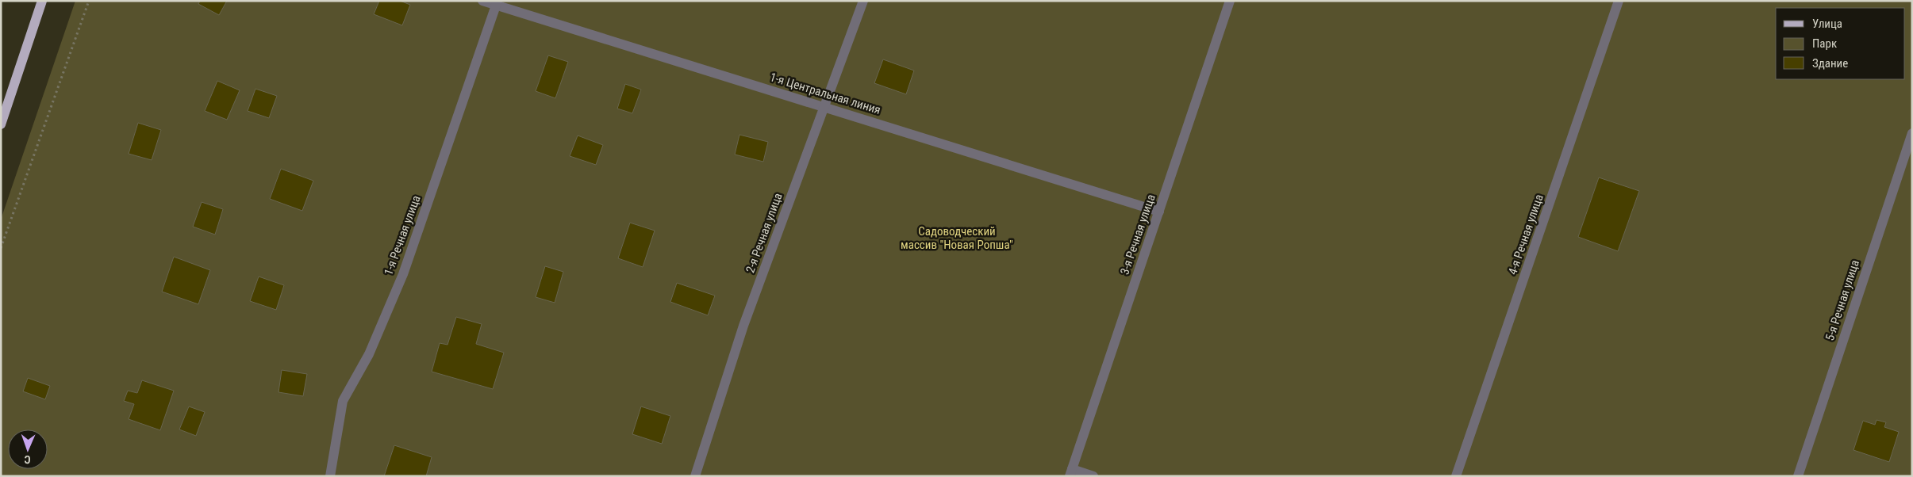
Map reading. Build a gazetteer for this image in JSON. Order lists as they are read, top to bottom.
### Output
{
  "streets": {
    "street": [
      "1-я Центральная линия",
      "2-я Речная улица",
      "3-я Речная улица",
      "4-я Речная улица",
      "1-я Речная улица",
      "5-я Речная улица"
    ]
  },
  "crossings": [
    ["1-я Центральная линия", "2-я Речная улица"],
    ["1-я Центральная линия", "3-я Речная улица"],
    ["1-я Центральная линия", "1-я Речная улица"]
  ],
  "parks": ["Садоводческий массив \"Новая Ропша\""],
  "legend": ["Улица", "Парк", "Здание"],
  "north": "bottom"
}
